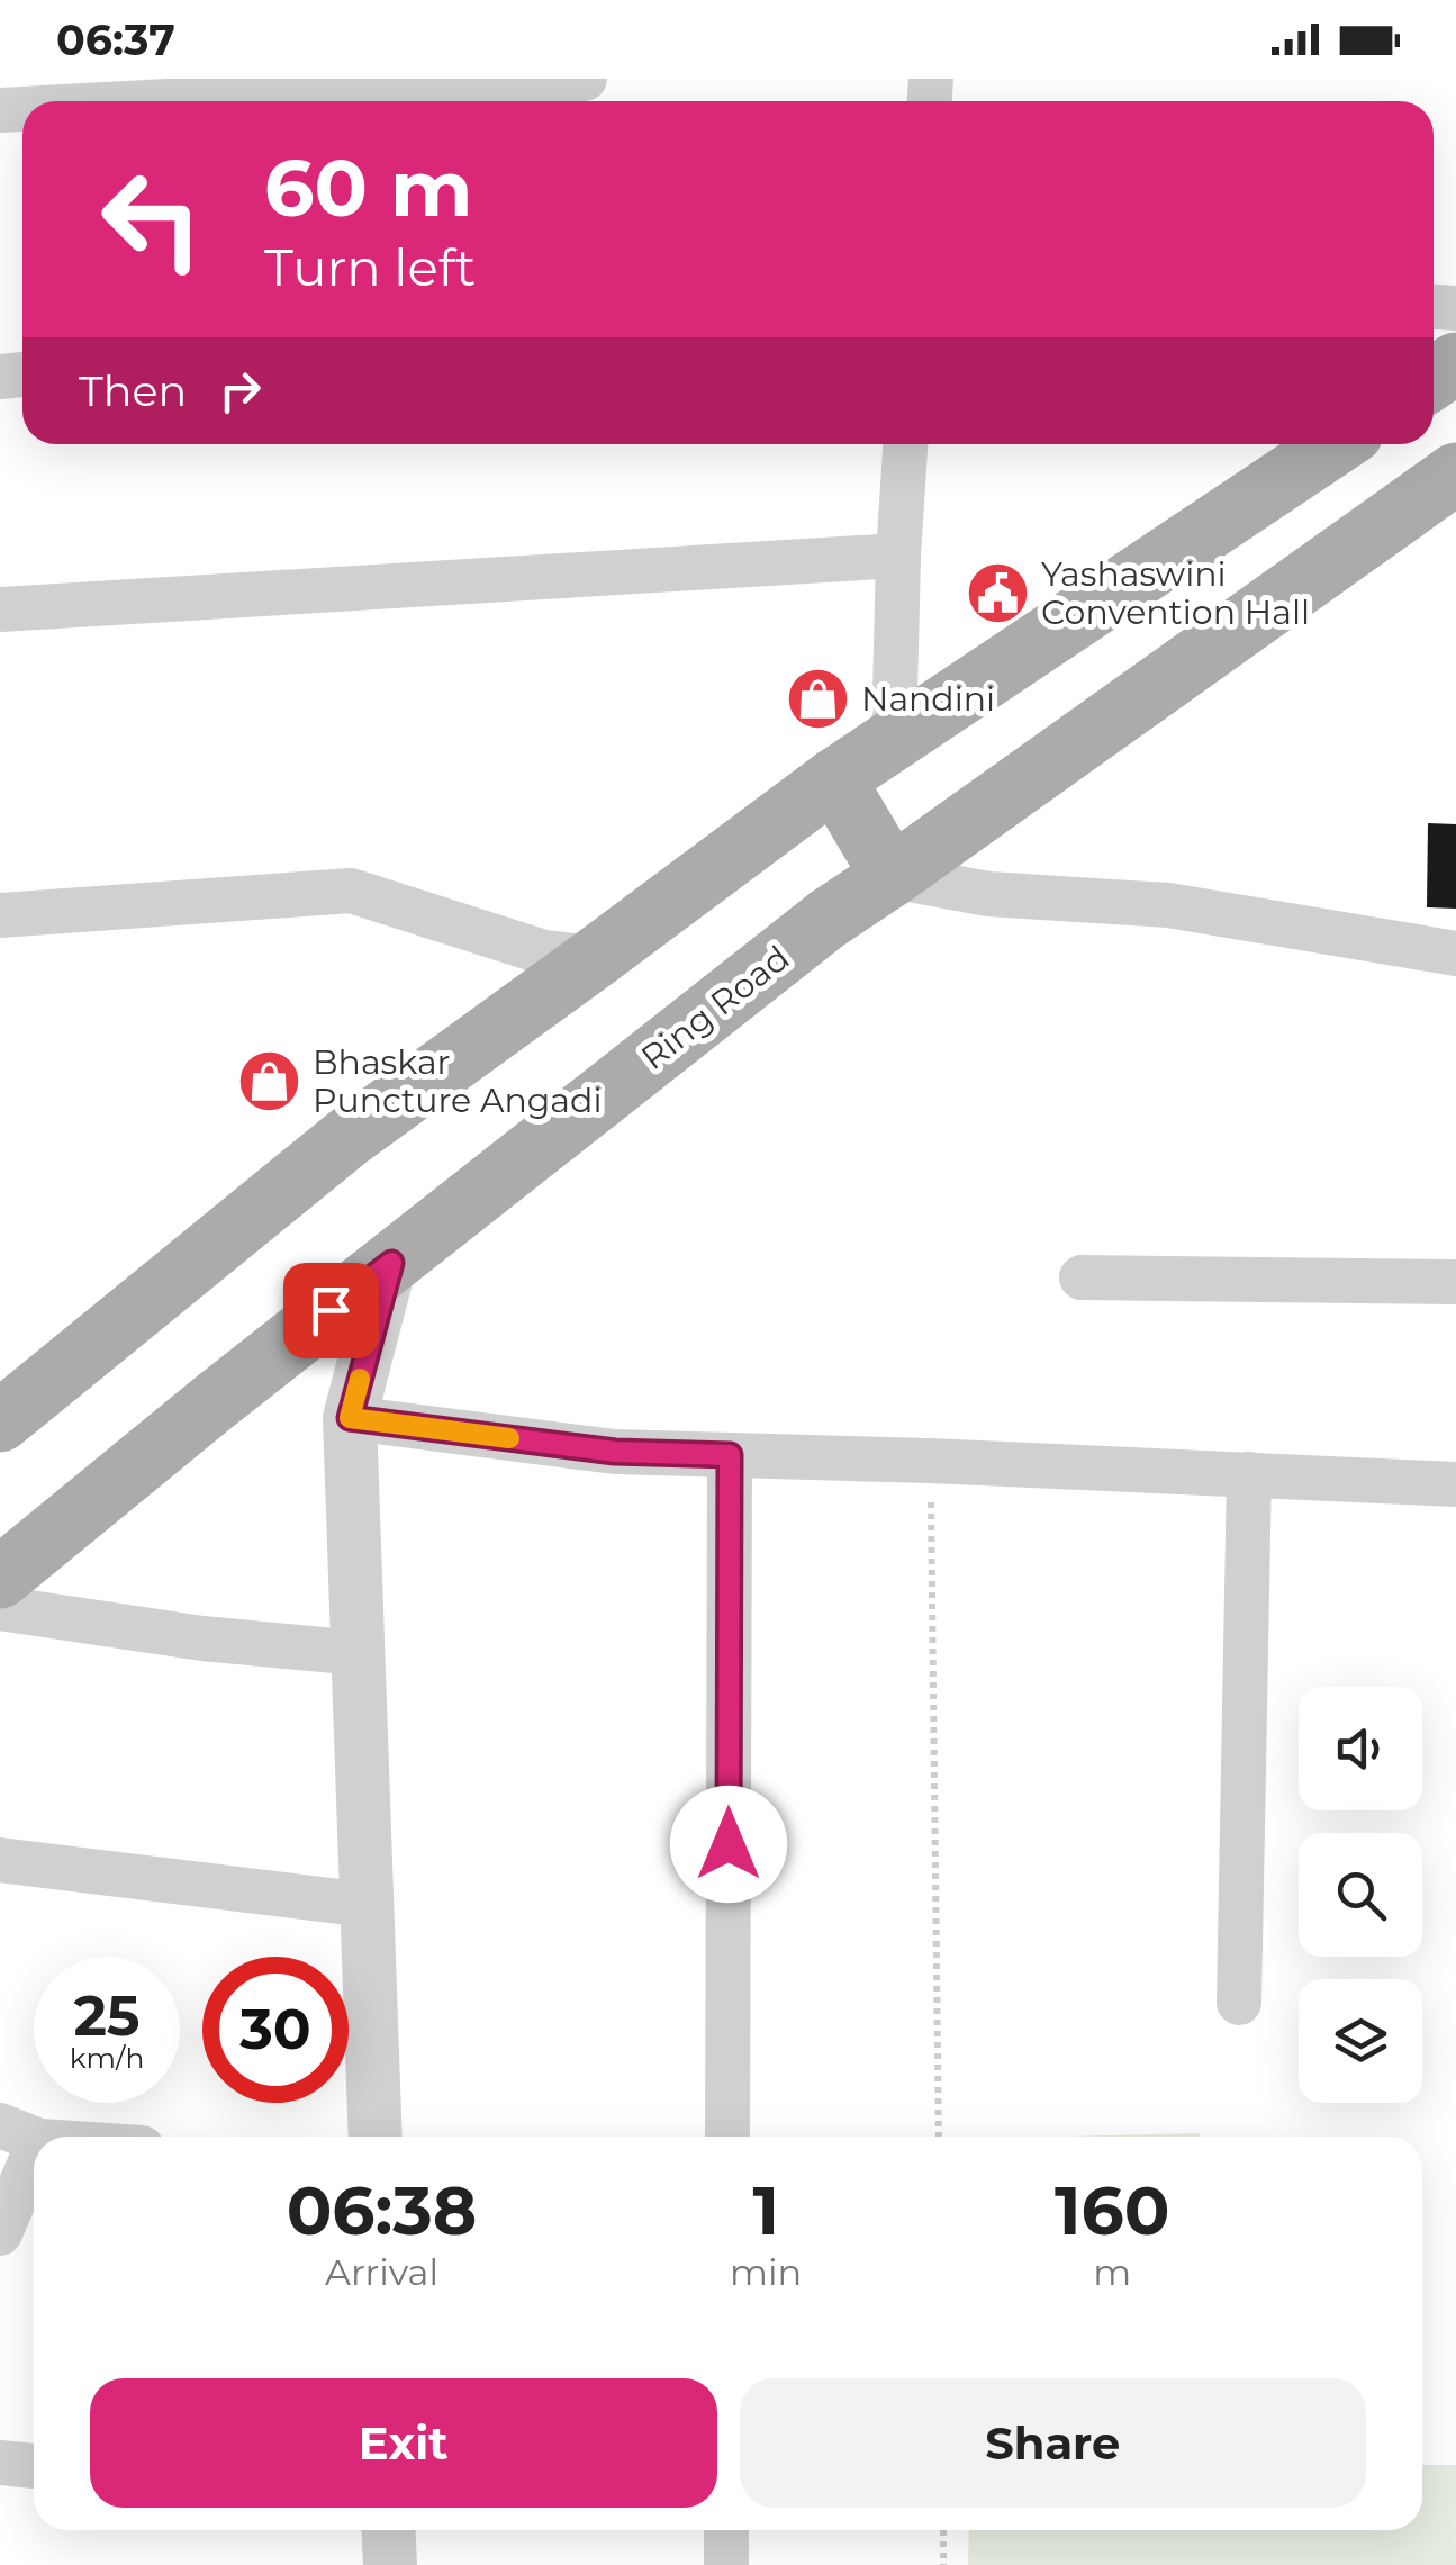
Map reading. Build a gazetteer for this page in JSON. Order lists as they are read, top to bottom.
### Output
{
  "streets": {
    "main road": ["Ring Road"]
  },
  "places": {
    "public building": ["Yashaswini Convention Hall"],
    "shop": ["Nandini", "Bhaskar Puncture Angadi"]
  },
  "page": {
    "status": "06:37",
    "turn": ["60 m", "Turn left"],
    "then": "Then",
    "speed": "25 km/h",
    "limit": "30",
    "eta": [
      "06:38",
      "Arrival",
      "1",
      "min",
      "160",
      "m"
    ],
    "buttons": ["Exit", "Share"]
  }
}
